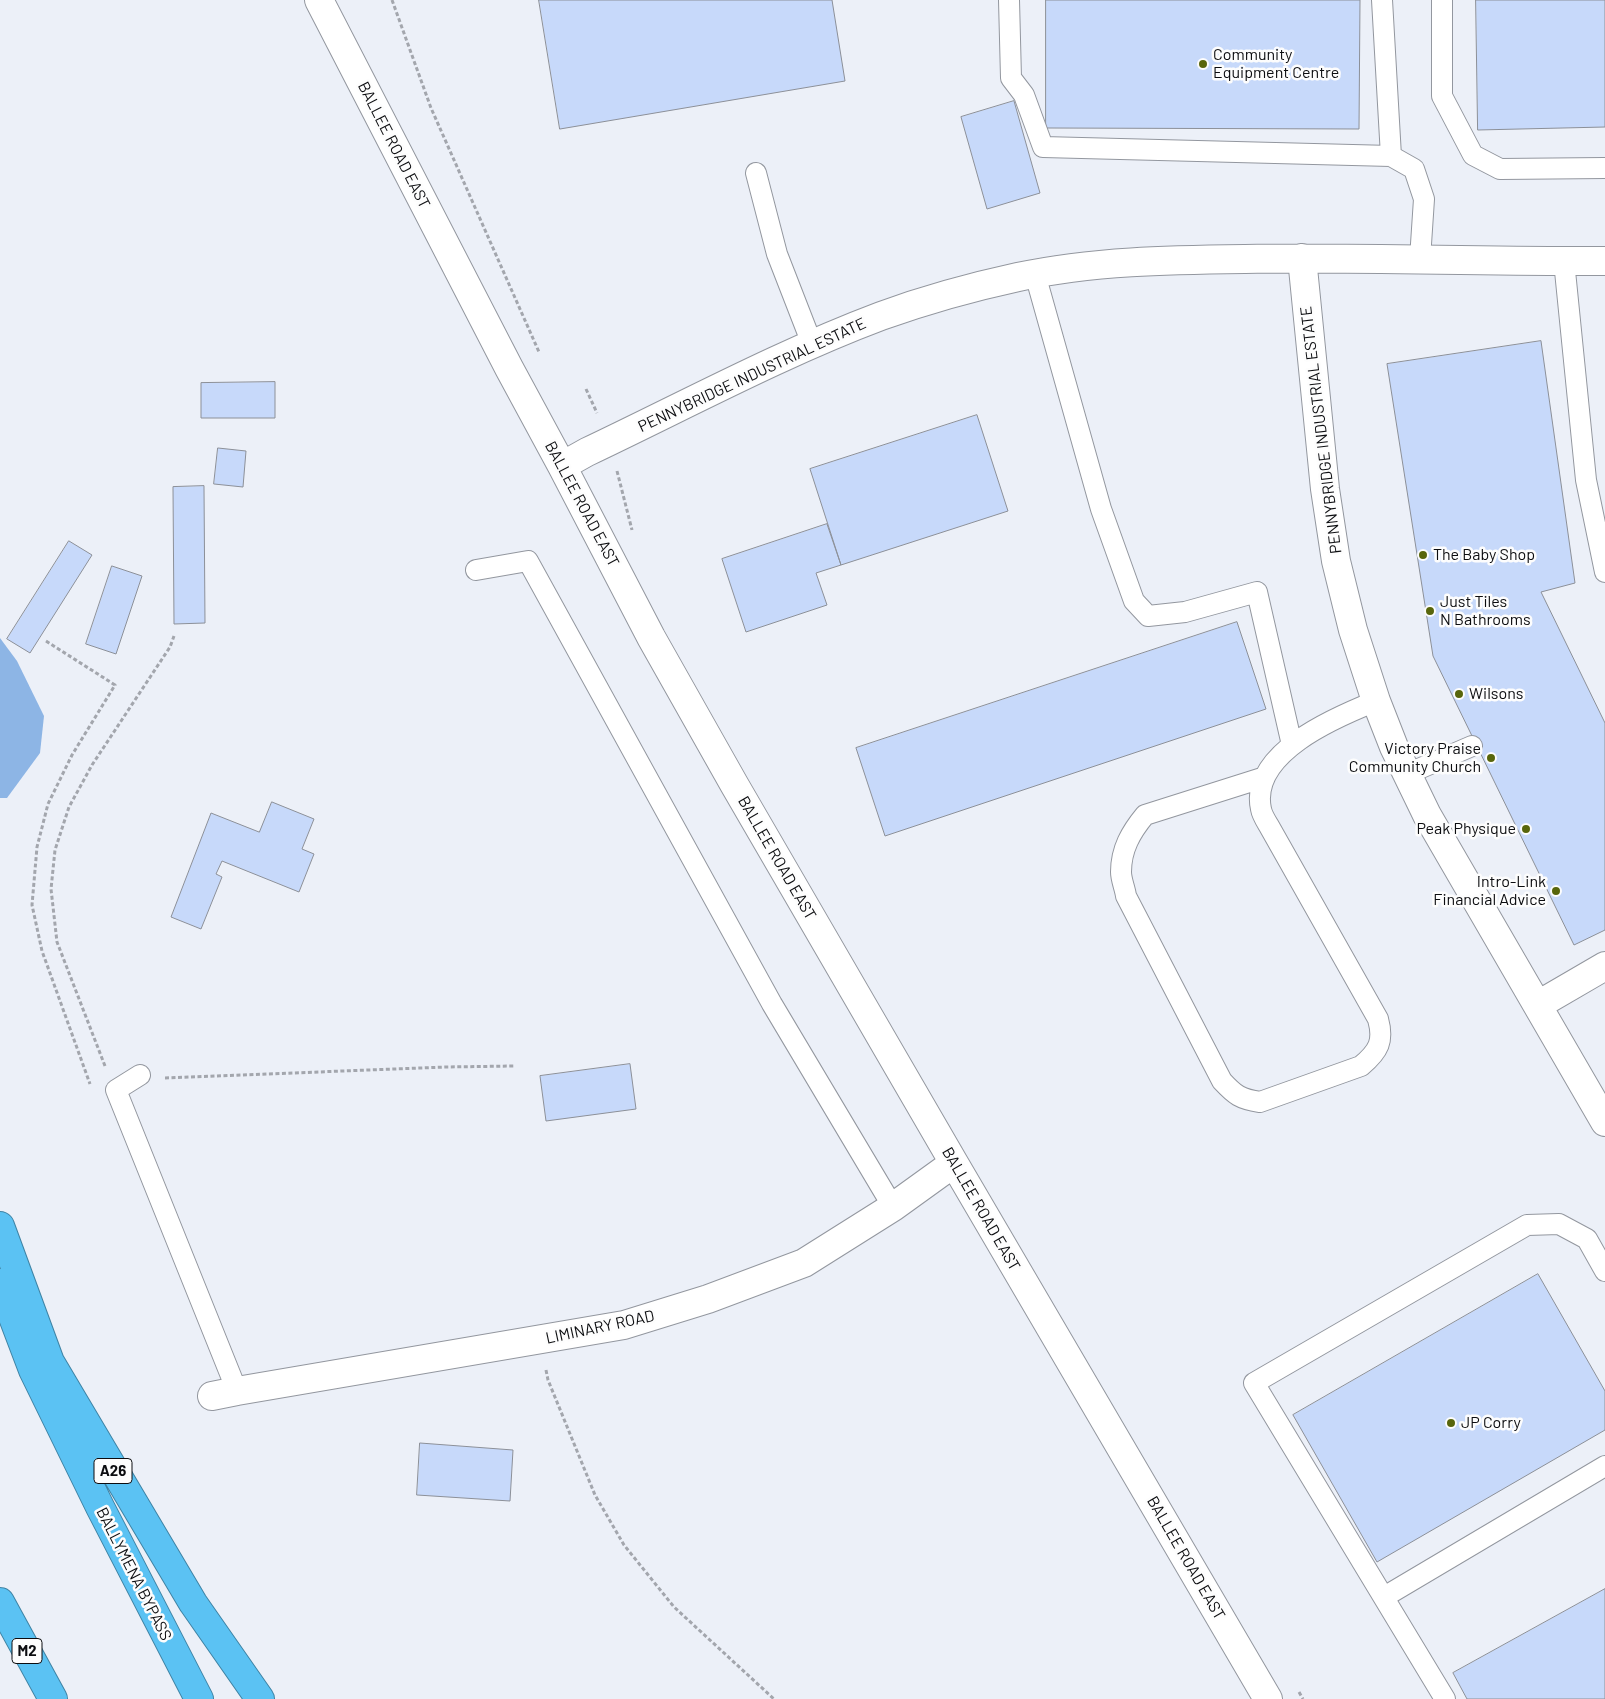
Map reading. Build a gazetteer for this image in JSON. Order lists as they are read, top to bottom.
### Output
{
  "streets": {
    "highway": ["A26", "BALLYMENA BYPASS", "M2"],
    "street": ["BALLEE ROAD EAST", "PENNYBRIDGE INDUSTRIAL ESTATE", "LIMINARY ROAD"]
  },
  "crossings": [
    ["BALLEE ROAD EAST", "PENNYBRIDGE INDUSTRIAL ESTATE"],
    ["BALLEE ROAD EAST", "LIMINARY ROAD"]
  ],
  "places": [
    "Community Equipment Centre",
    "The Baby Shop",
    "Just Tiles N Bathrooms",
    "Wilsons",
    "Victory Praise Community Church",
    "Peak Physique",
    "Intro-Link Financial Advice",
    "JP Corry"
  ]
}
